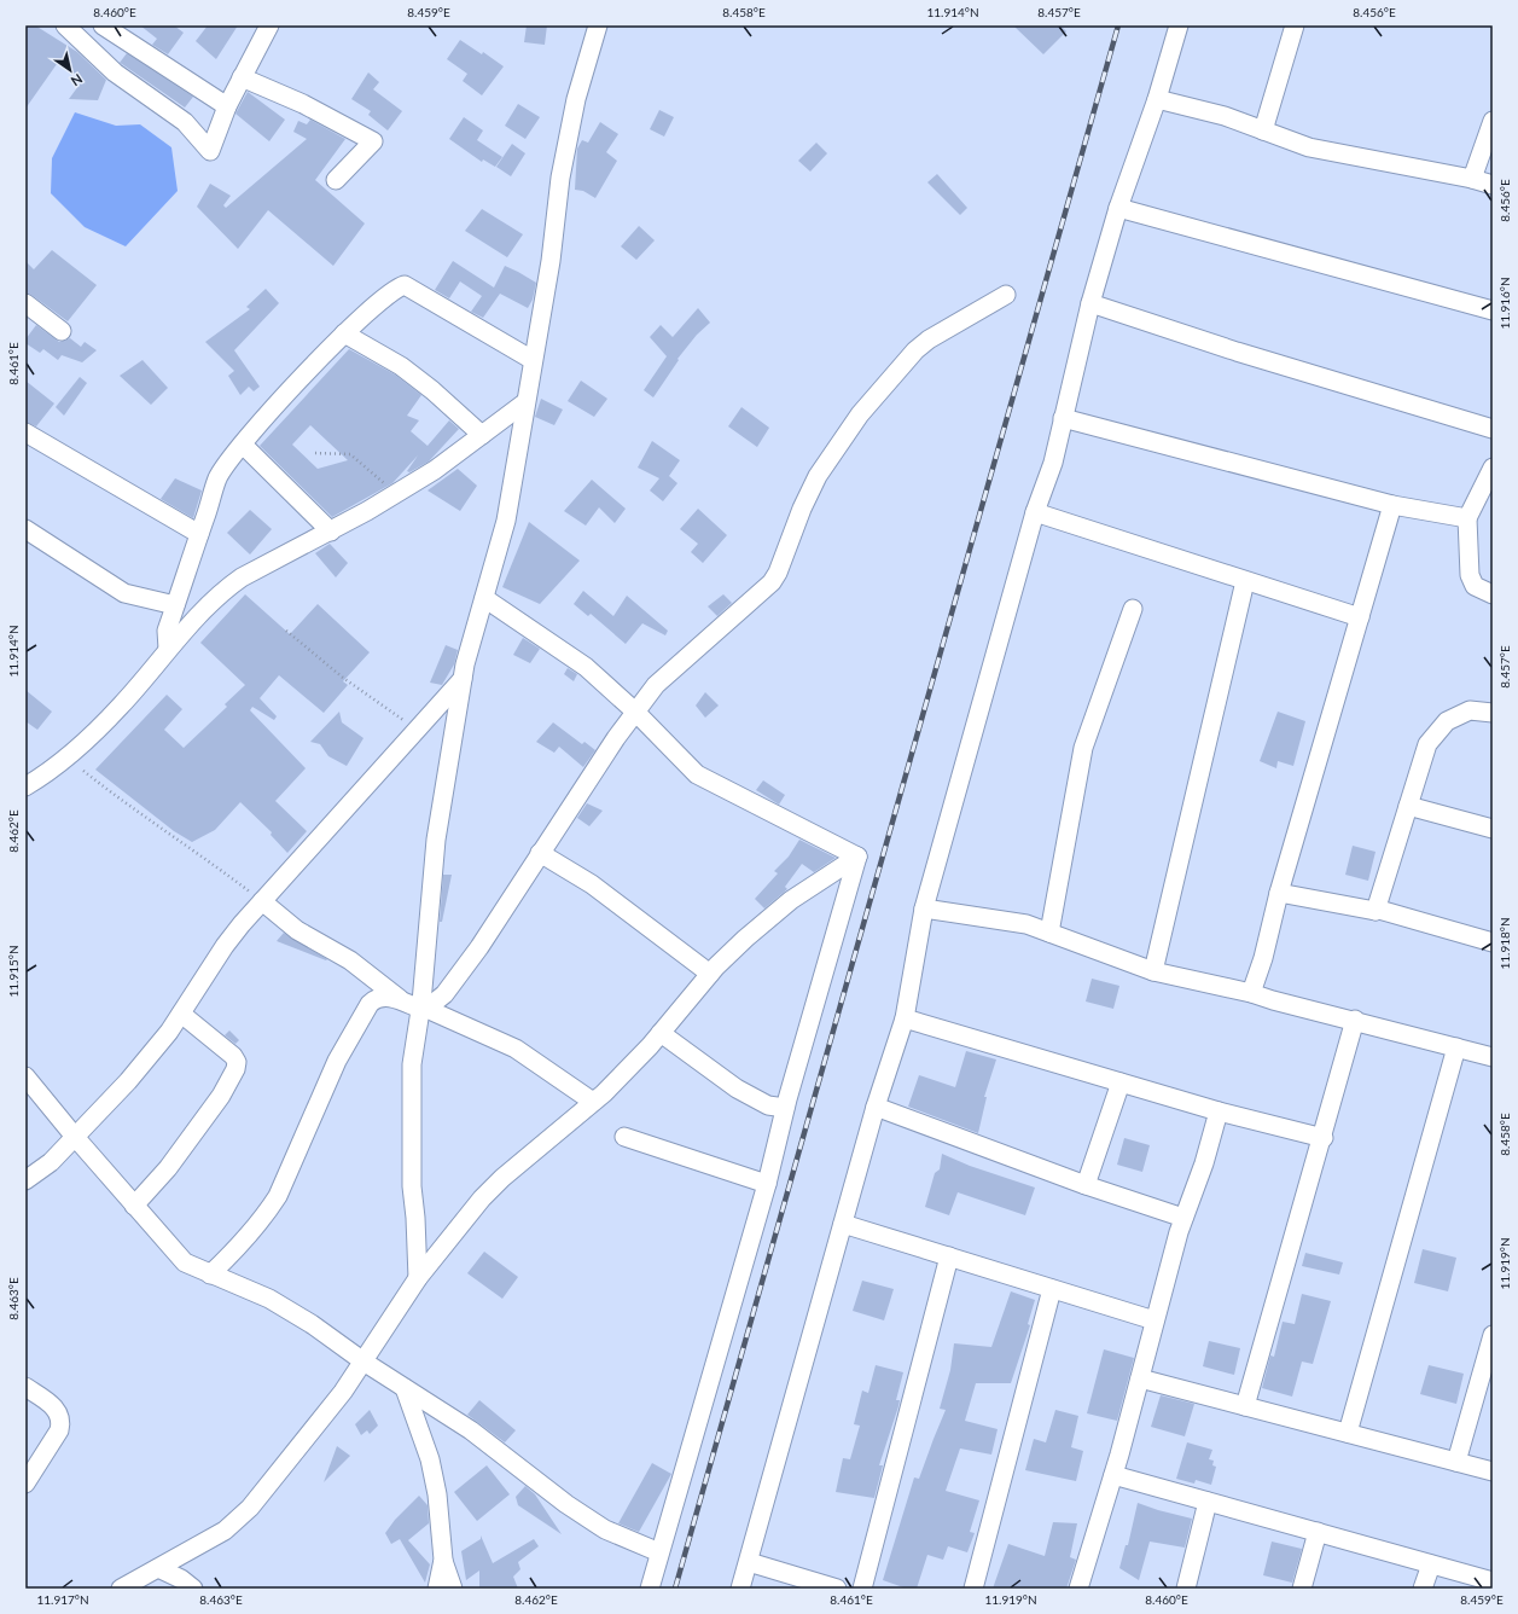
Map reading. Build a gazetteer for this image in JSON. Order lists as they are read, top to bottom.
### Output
{
  "north": "bottom right",
  "coordinates": [
    "8.460°E",
    "8.459°E",
    "8.458°E",
    "11.914°N",
    "8.457°E",
    "8.456°E",
    "11.916°N",
    "8.461°E",
    "8.462°E",
    "11.918°N",
    "11.915°N",
    "11.919°N",
    "8.463°E",
    "11.917°N"
  ]
}
